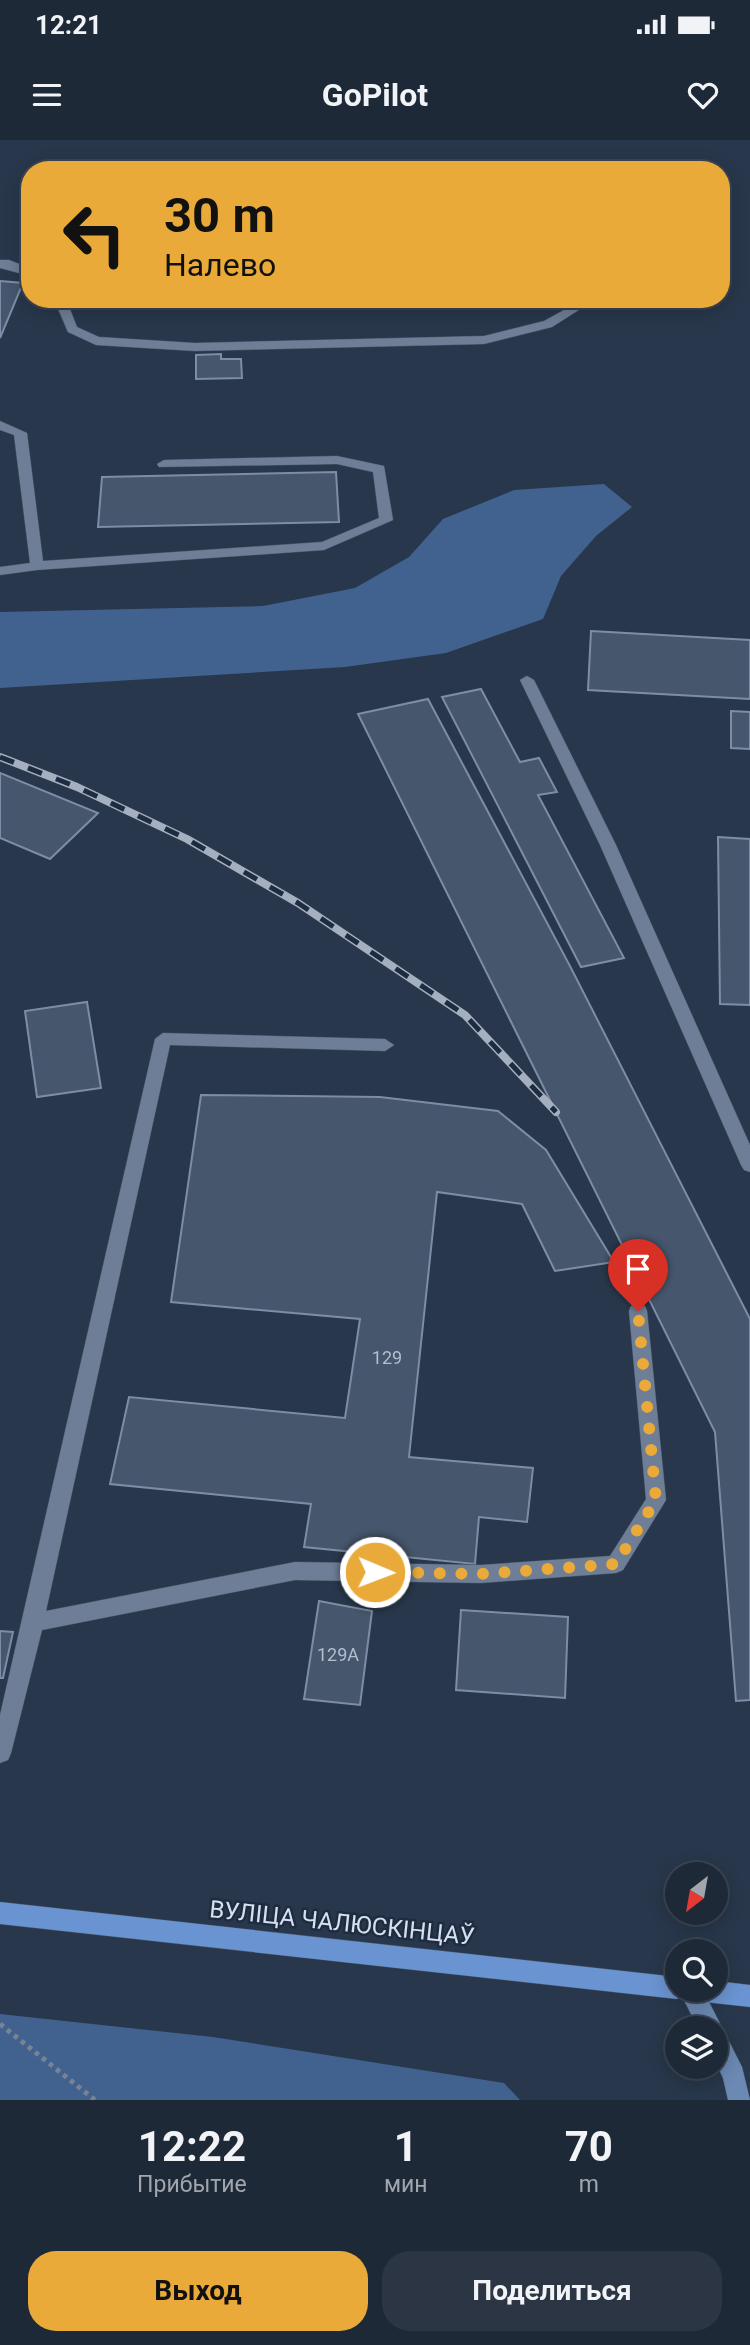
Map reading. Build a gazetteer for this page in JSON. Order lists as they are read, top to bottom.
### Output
{
  "streets": {
    "main road": ["ВУЛІЦА ЧАЛЮСКІНЦАЎ"]
  },
  "house_numbers": ["129", "129А"],
  "north": "bottom left",
  "page": {
    "status": "12:21",
    "header": "GoPilot",
    "turn": ["30 m", "Налево"],
    "eta": [
      "12:22",
      "Прибытие",
      "1",
      "мин",
      "70",
      "m"
    ],
    "buttons": ["Выход", "Поделиться"]
  }
}
